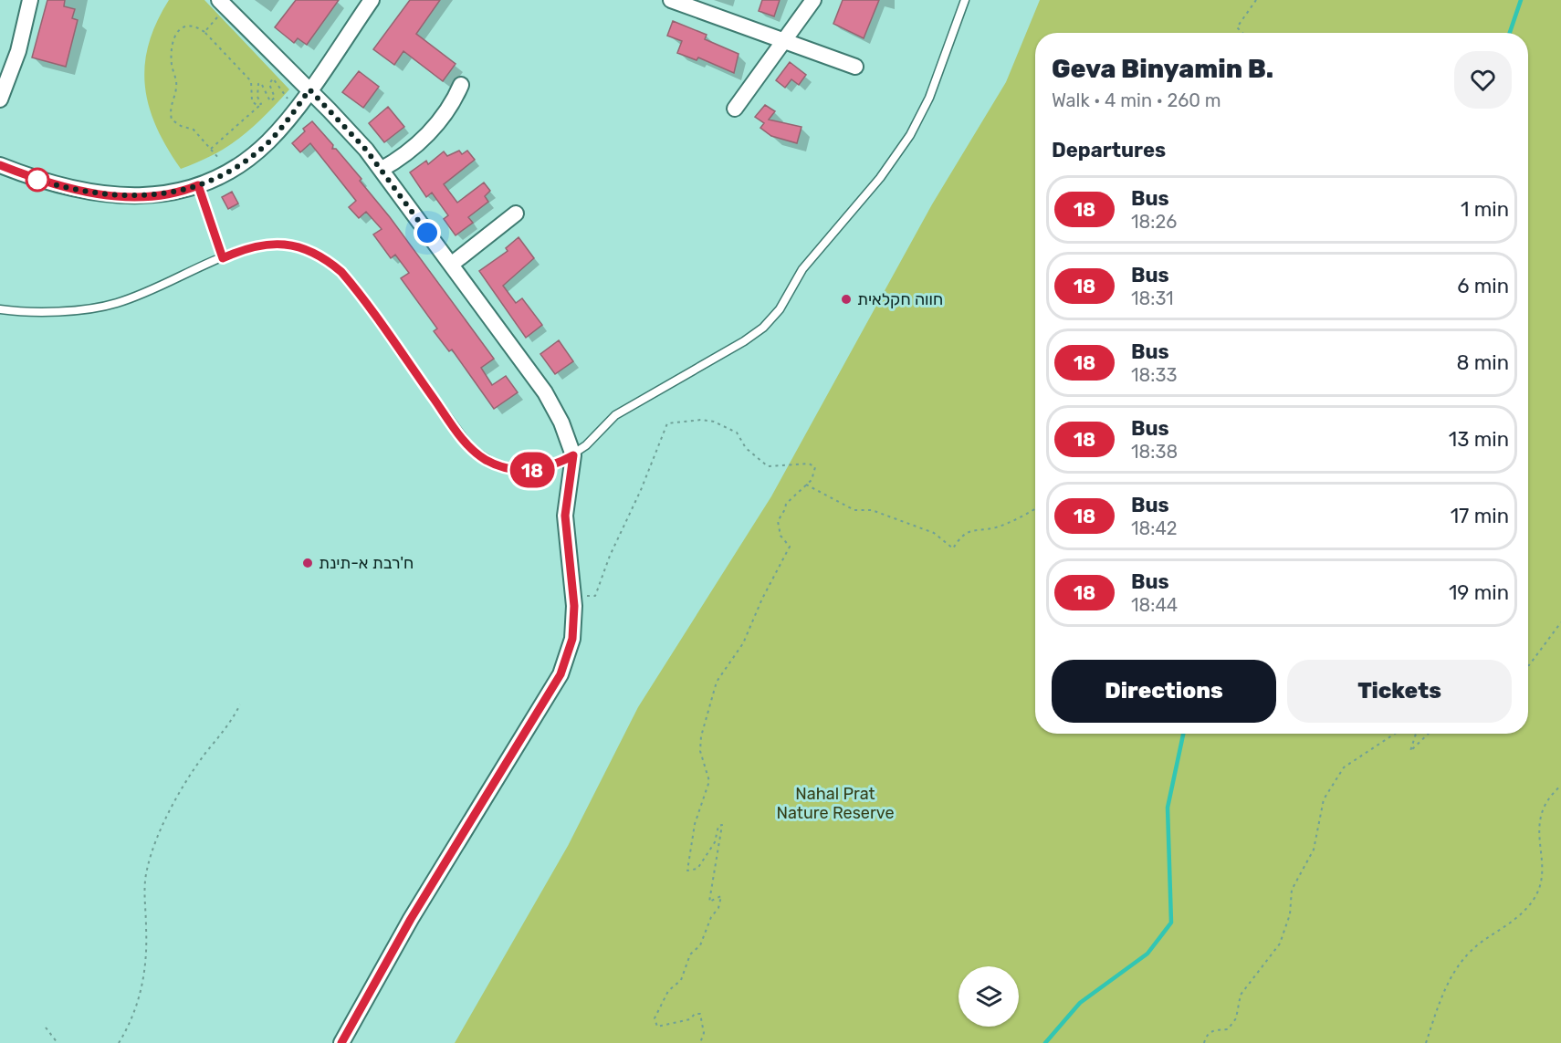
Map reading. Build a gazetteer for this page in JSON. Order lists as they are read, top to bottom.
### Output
{
  "parks": ["Nahal Prat Nature Reserve"],
  "places": ["חווה חקלאית", "ח'רבת א-תינת"],
  "lines": ["bus line 18"],
  "page": {
    "on_map": "18",
    "heading": [
      ["Geva Binyamin B.", "Walk · 4 min · 260 m"],
      "Departures"
    ],
    "list": [
      {
        "mark": "18",
        "name": "Bus",
        "note": "18:26",
        "value": "1 min"
      },
      {
        "mark": "18",
        "name": "Bus",
        "note": "18:31",
        "value": "6 min"
      },
      {
        "mark": "18",
        "name": "Bus",
        "note": "18:33",
        "value": "8 min"
      },
      {
        "mark": "18",
        "name": "Bus",
        "note": "18:38",
        "value": "13 min"
      },
      {
        "mark": "18",
        "name": "Bus",
        "note": "18:42",
        "value": "17 min"
      },
      {
        "mark": "18",
        "name": "Bus",
        "note": "18:44",
        "value": "19 min"
      }
    ],
    "buttons": ["Directions", "Tickets"]
  }
}
